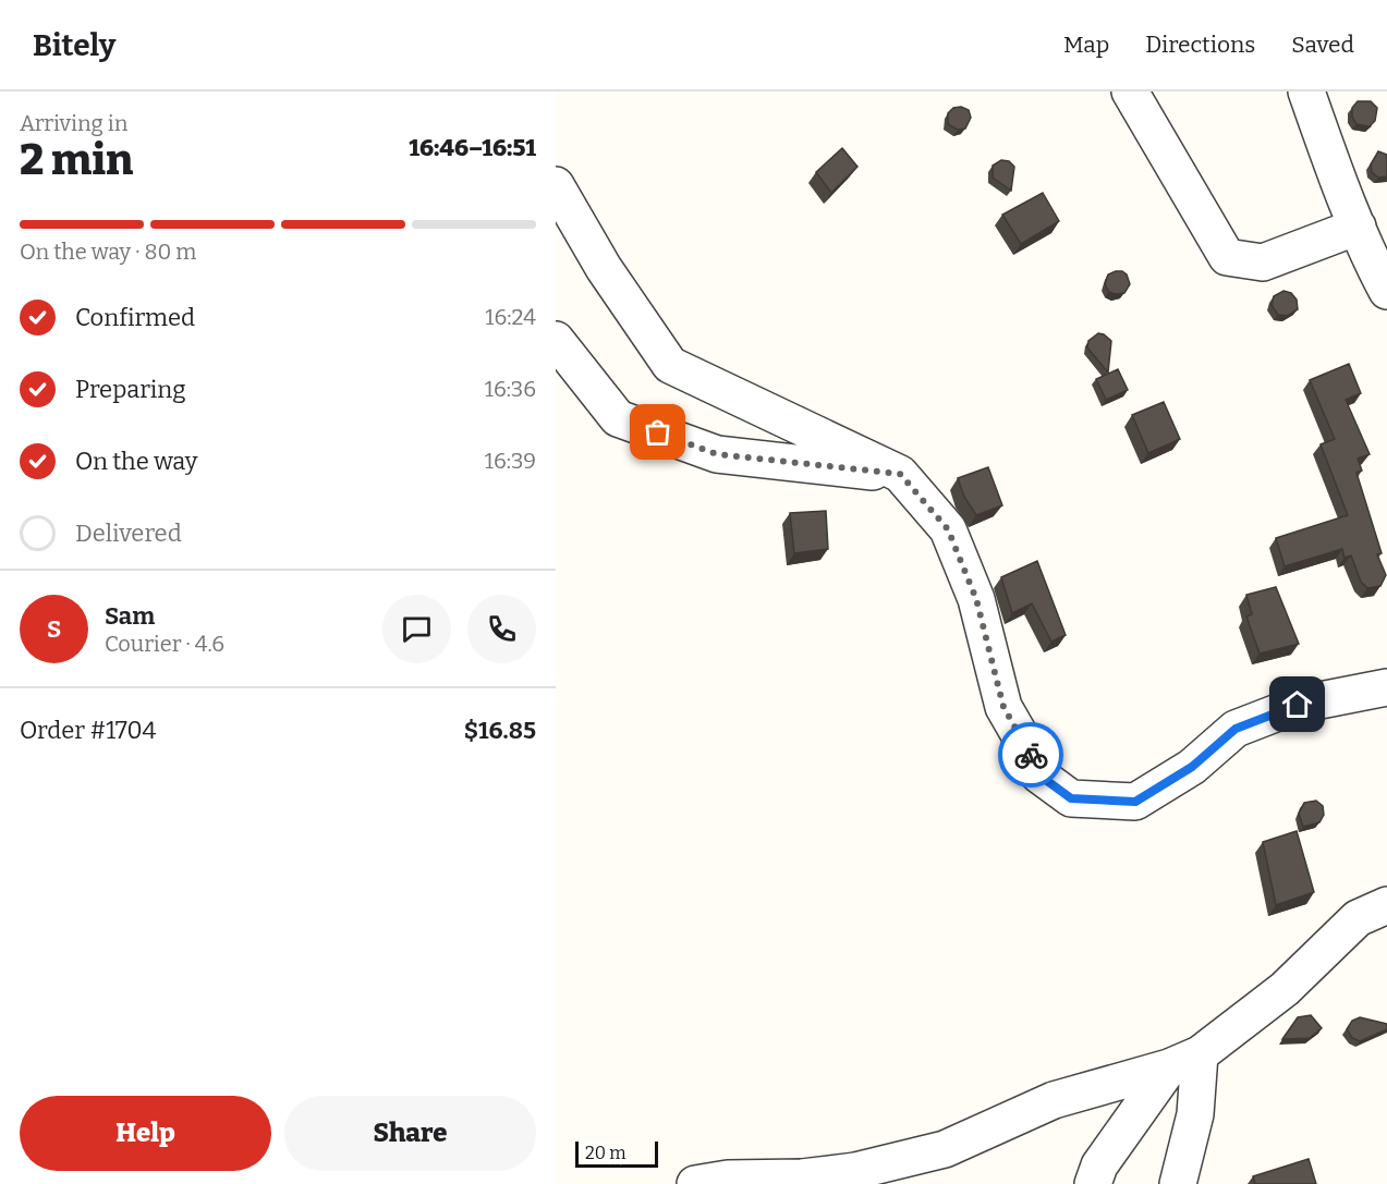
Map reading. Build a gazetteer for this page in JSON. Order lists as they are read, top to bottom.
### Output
{
  "scale_bar": "20 m",
  "page": {
    "header": "Bitely",
    "nav": ["Map", "Directions", "Saved"],
    "heading": ["2 min", "Arriving in", "16:46–16:51"],
    "panel": [
      "Sam",
      "Courier · 4.6",
      "Order #1704",
      "$16.85"
    ],
    "bar": "On the way · 80 m",
    "list": [
      ["Confirmed", "16:24"],
      ["Preparing", "16:36"],
      ["On the way", "16:39"],
      "Delivered"
    ],
    "round": "S",
    "buttons": ["Help", "Share"],
    "scale": "20 m"
  }
}
